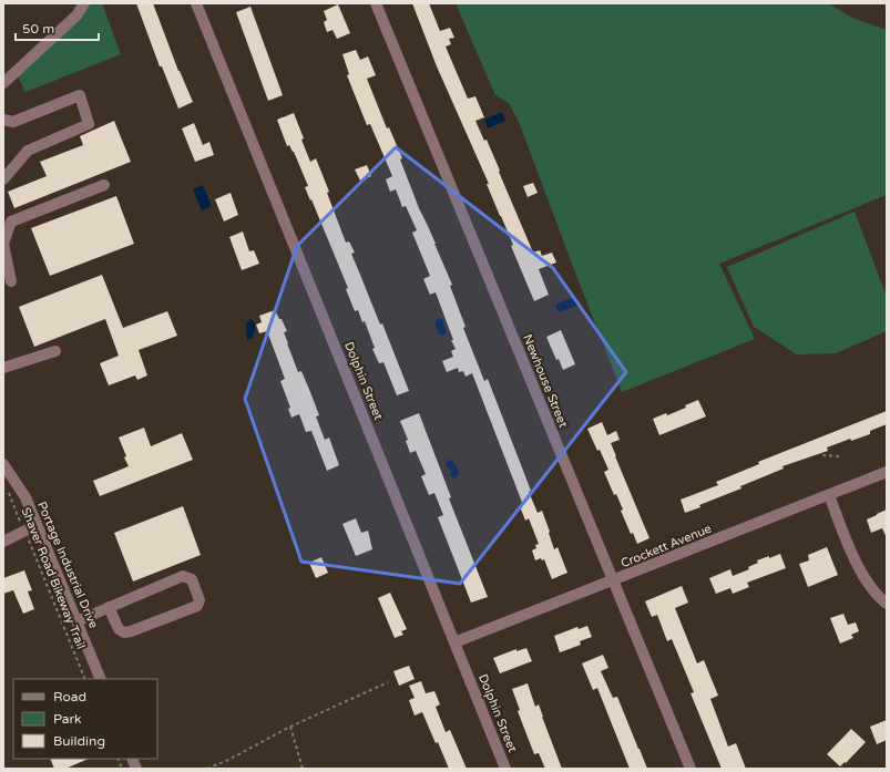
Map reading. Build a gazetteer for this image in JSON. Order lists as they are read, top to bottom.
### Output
{
  "streets": {
    "street": [
      "Dolphin Street",
      "Newhouse Street",
      "Crockett Avenue",
      "Portage Industrial Drive"
    ],
    "path": ["Shaver Road Bikeway Trail"]
  },
  "crossings": [
    ["Dolphin Street", "Crockett Avenue"],
    ["Newhouse Street", "Crockett Avenue"]
  ],
  "legend": ["Road", "Park", "Building"],
  "scale_bar": "50 m"
}
